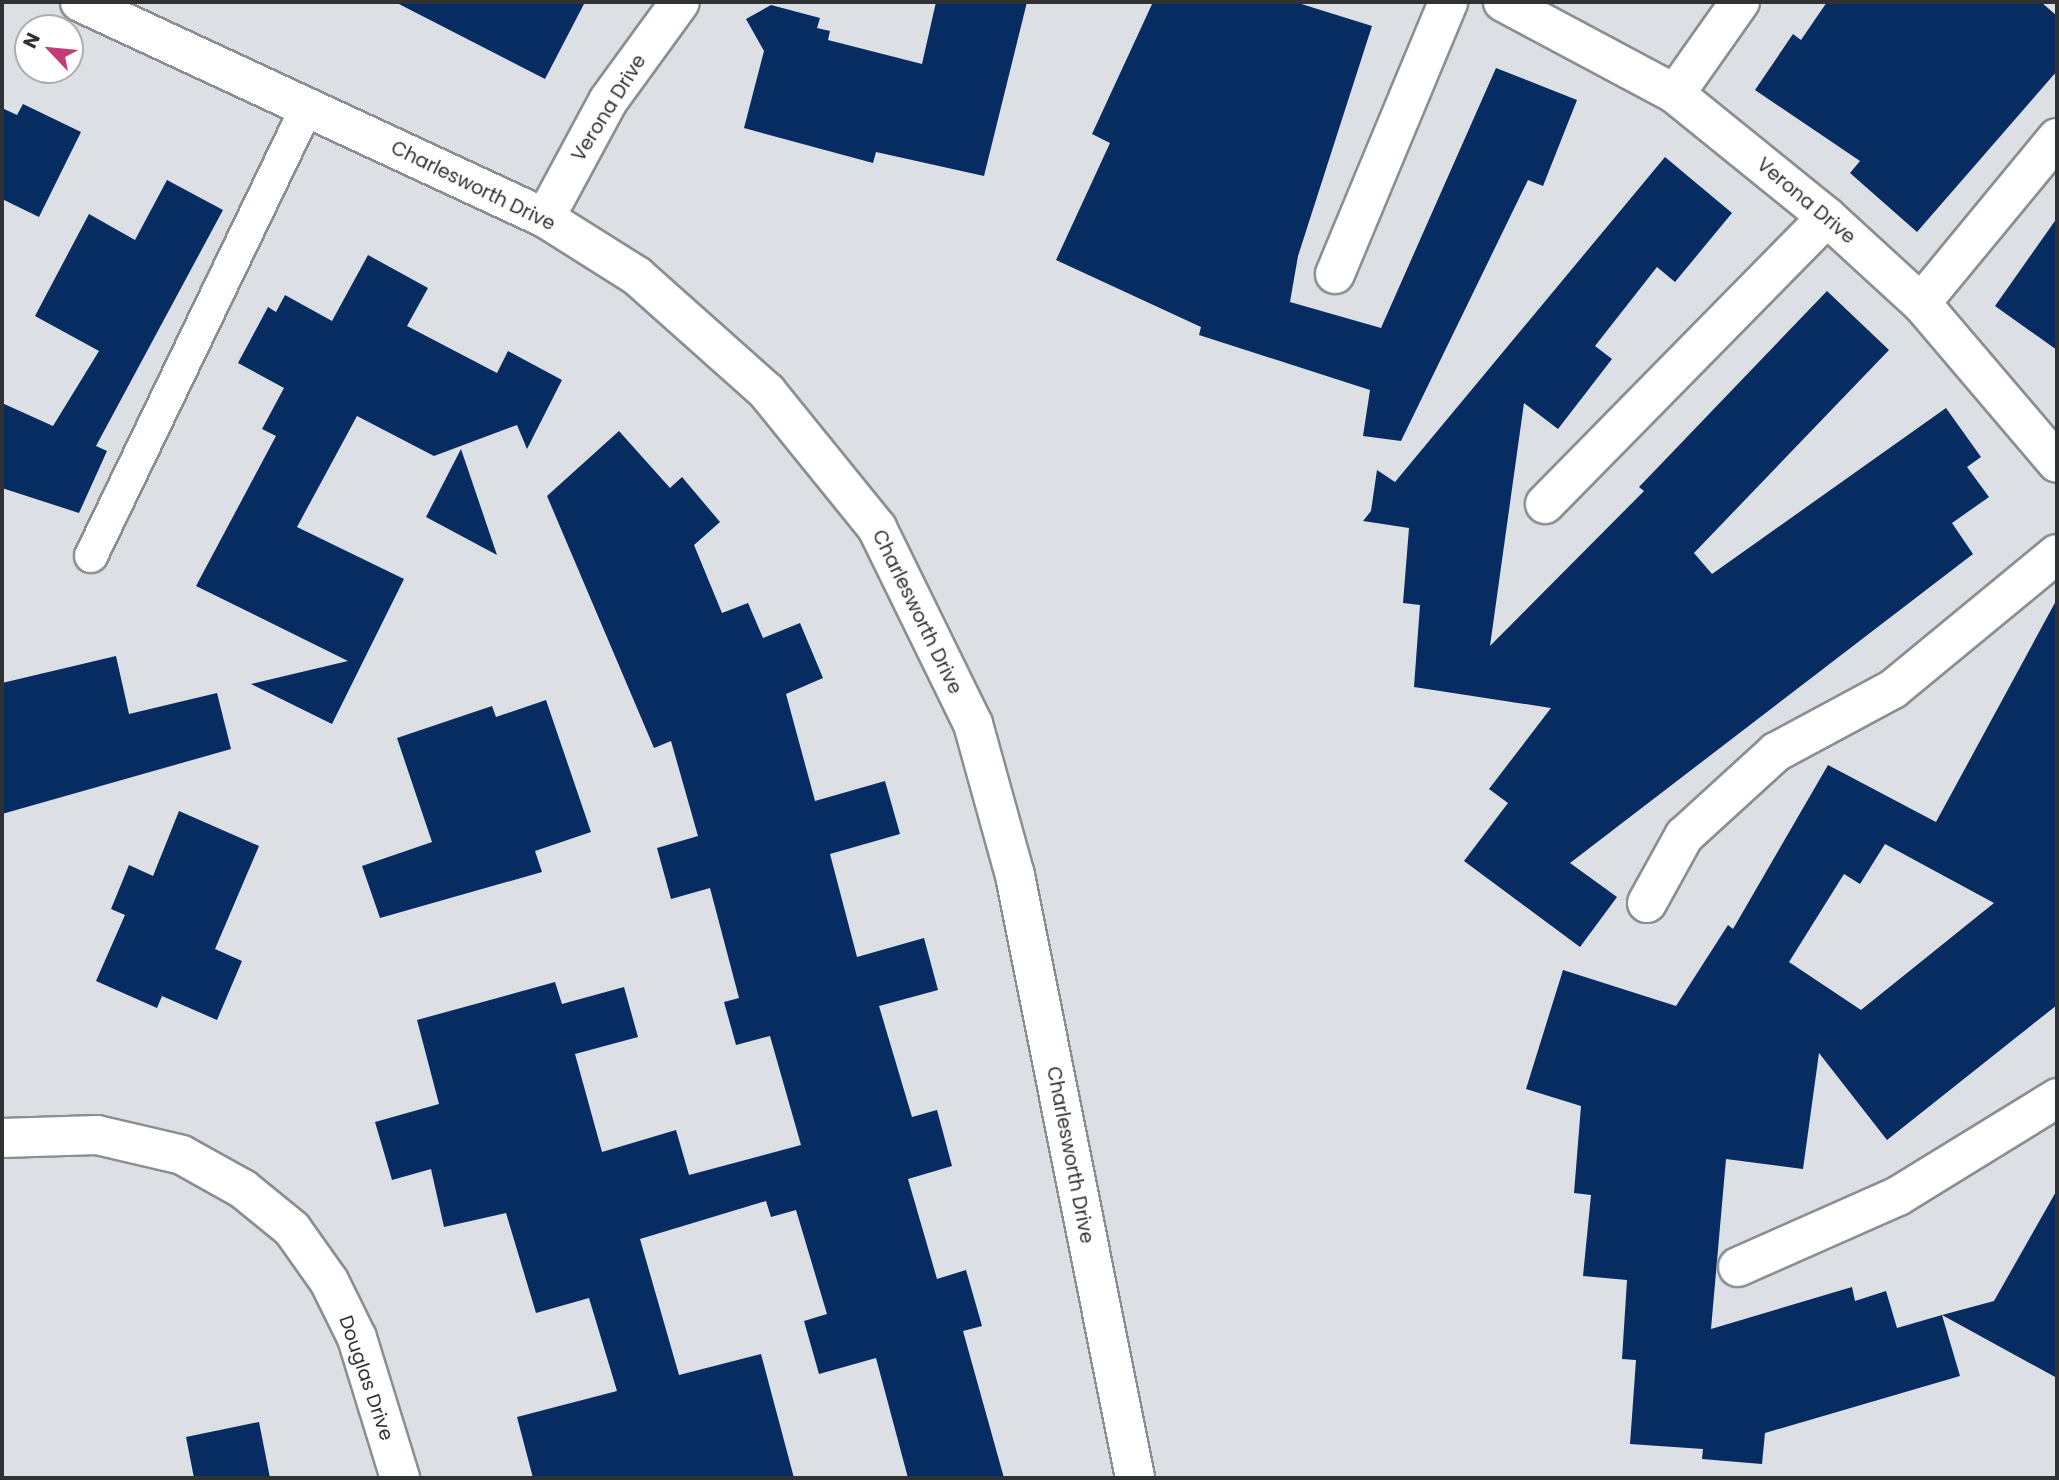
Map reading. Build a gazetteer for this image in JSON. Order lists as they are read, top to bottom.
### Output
{
  "streets": {
    "street": ["Verona Drive", "Charlesworth Drive", "Douglas Drive"]
  },
  "crossings": [
    ["Verona Drive", "Charlesworth Drive"]
  ],
  "north": "top left"
}
